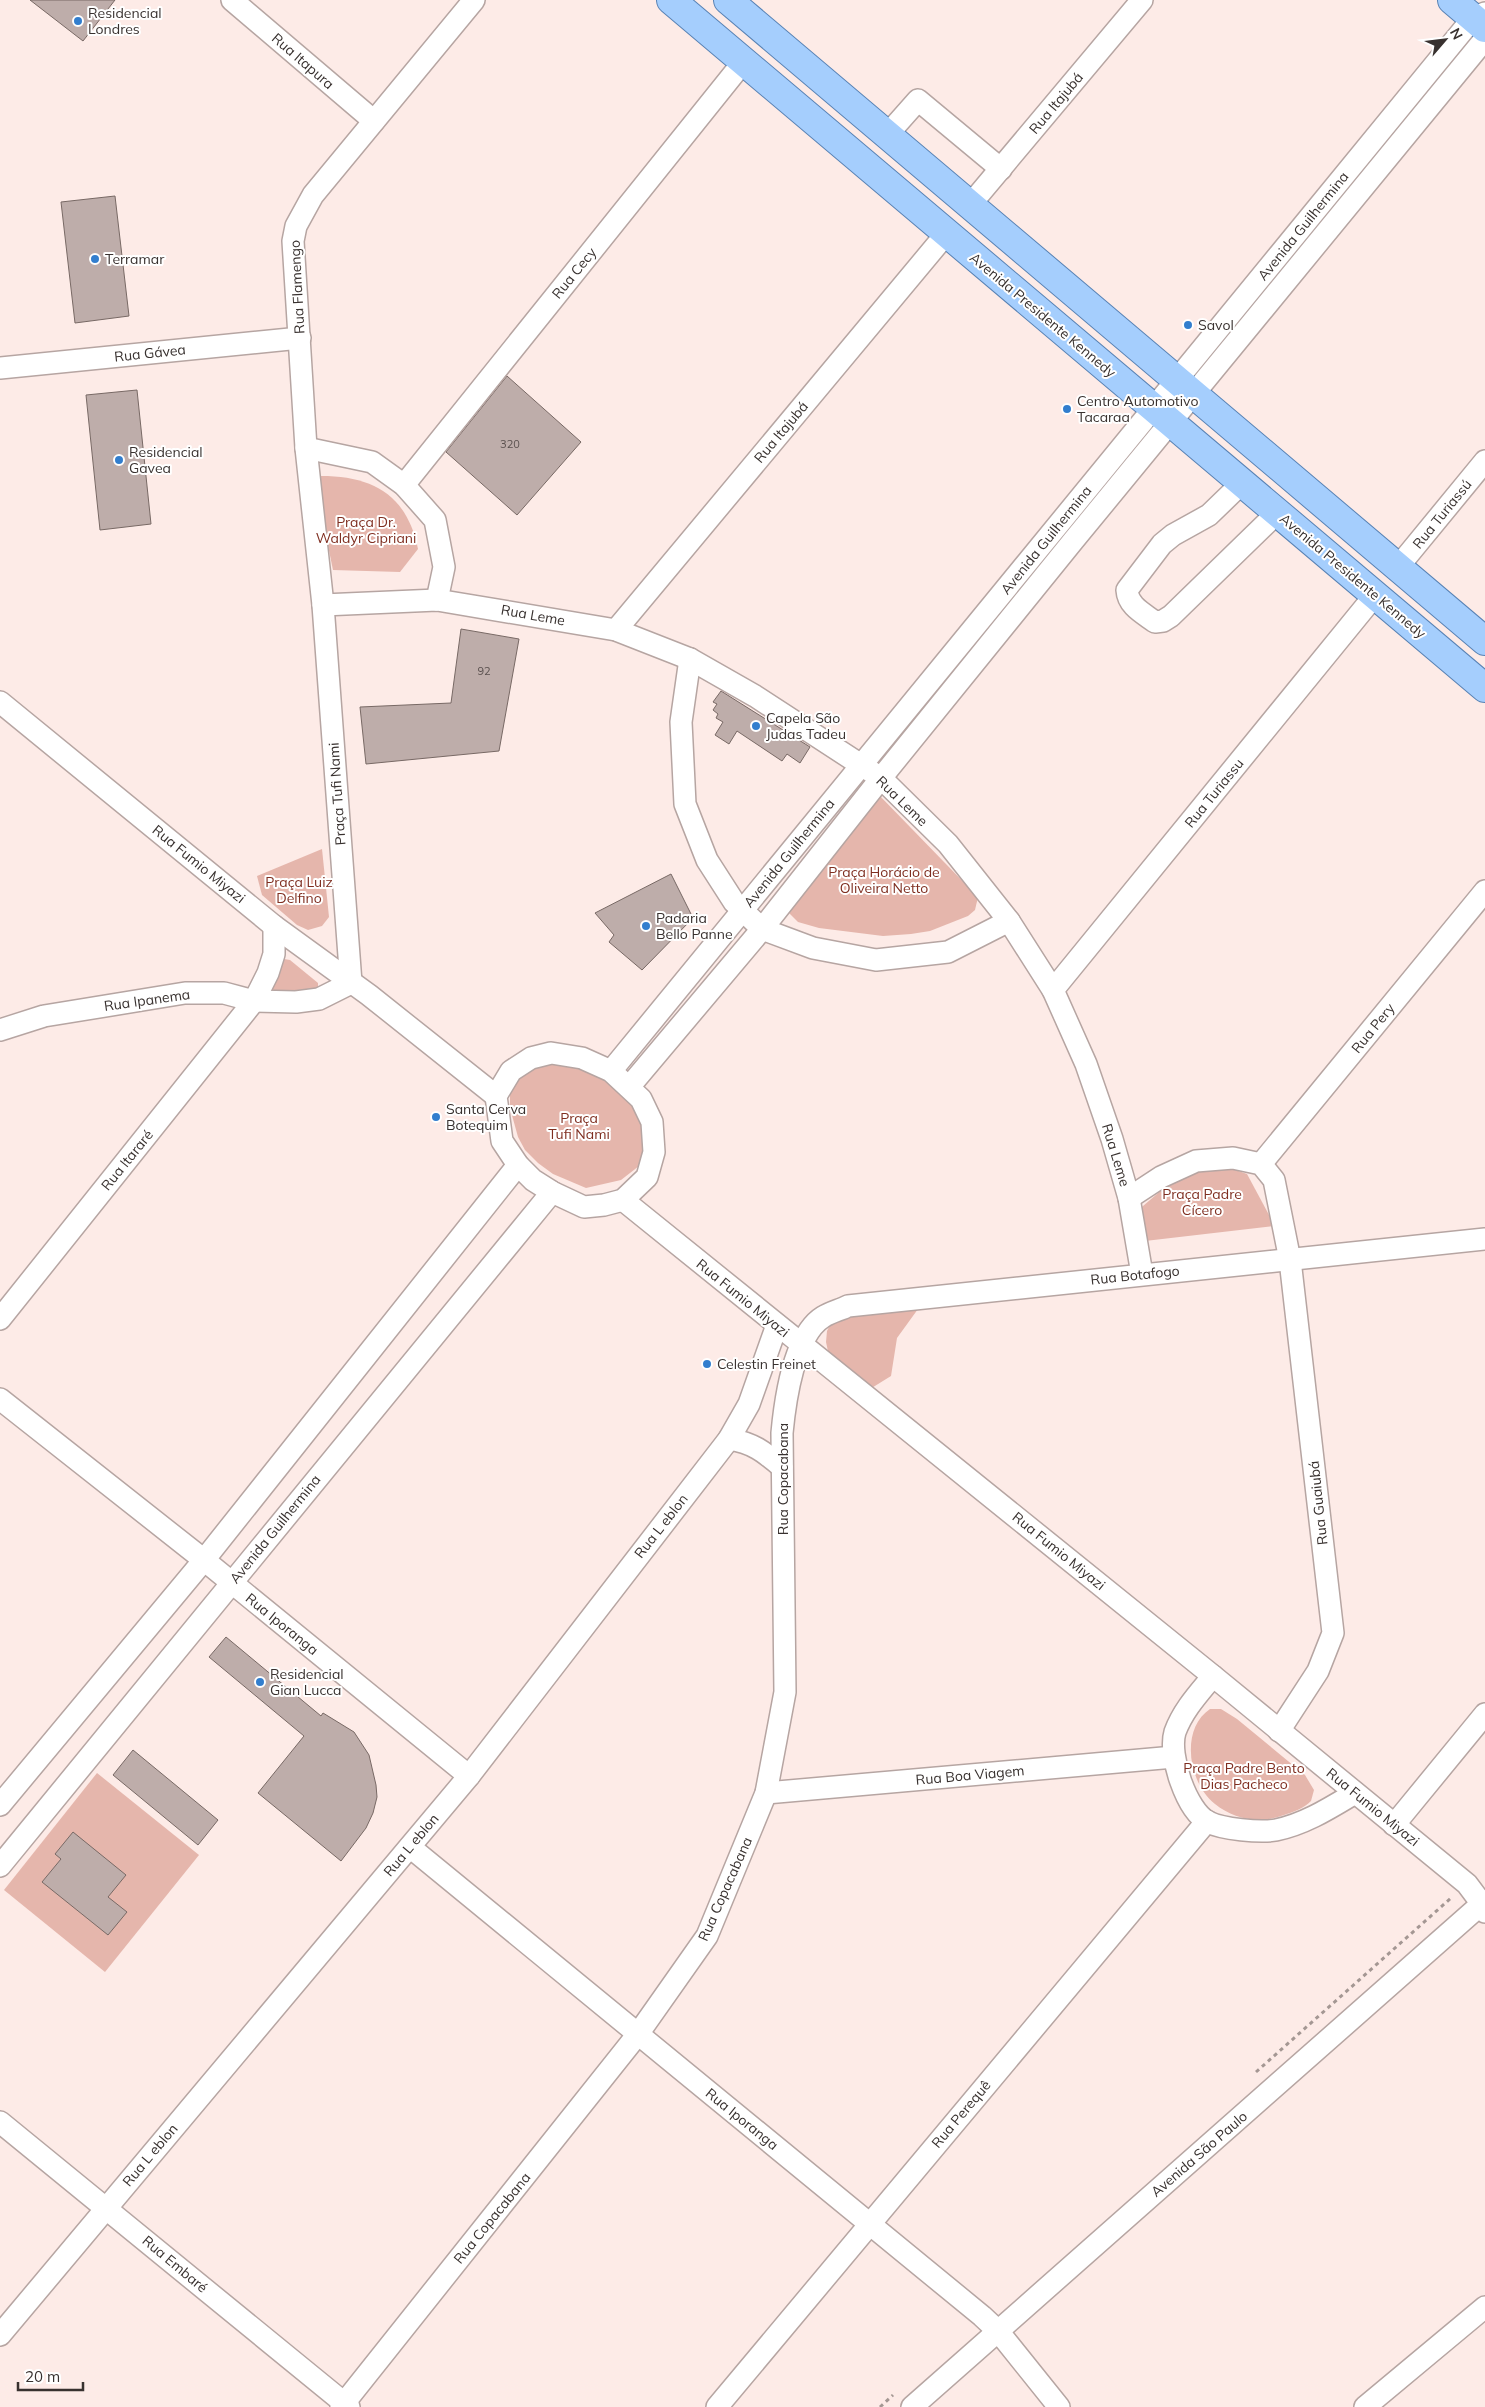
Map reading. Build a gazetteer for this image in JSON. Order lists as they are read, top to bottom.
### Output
{
  "streets": {
    "main road": ["Avenida Presidente Kennedy"],
    "street": [
      "Rua Itapura",
      "Rua Itajubá",
      "Avenida Guilhermina",
      "Rua Cecy",
      "Rua Flamengo",
      "Rua Gávea",
      "Rua Turiassú",
      "Rua Leme",
      "Rua Turiassu",
      "Praça Tufi Nami",
      "Rua Fumio Miyazi",
      "Rua Ipanema",
      "Rua Pery",
      "Rua Itararé",
      "Rua Botafogo",
      "Rua Copacabana",
      "Rua Guaiubá",
      "Rua L eblon",
      "Rua Iporanga",
      "Rua Boa Viagem",
      "Rua Perequê",
      "Avenida São Paulo",
      "Rua Embaré"
    ]
  },
  "crossings": [
    ["Rua Itapura", "Rua Flamengo"],
    ["Rua Itajubá", "Avenida Presidente Kennedy"],
    ["Rua Itajubá", "Rua Leme"],
    ["Avenida Guilhermina", "Avenida Presidente Kennedy"],
    ["Avenida Guilhermina", "Rua Leme"],
    ["Avenida Guilhermina", "Rua Fumio Miyazi"],
    ["Avenida Guilhermina", "Rua Iporanga"],
    ["Rua Cecy", "Avenida Presidente Kennedy"],
    ["Rua Flamengo", "Rua Gávea"],
    ["Rua Flamengo", "Rua Leme"],
    ["Rua Flamengo", "Praça Tufi Nami"],
    ["Avenida Presidente Kennedy", "Rua Turiassu"],
    ["Rua Leme", "Rua Turiassu"],
    ["Rua Leme", "Praça Tufi Nami"],
    ["Rua Leme", "Rua Botafogo"],
    ["Praça Tufi Nami", "Rua Fumio Miyazi"],
    ["Praça Tufi Nami", "Rua Ipanema"],
    ["Rua Fumio Miyazi", "Rua Ipanema"],
    ["Rua Fumio Miyazi", "Rua Itararé"],
    ["Rua Fumio Miyazi", "Rua Botafogo"],
    ["Rua Fumio Miyazi", "Rua Copacabana"],
    ["Rua Fumio Miyazi", "Rua Guaiubá"],
    ["Rua Fumio Miyazi", "Rua L eblon"],
    ["Rua Fumio Miyazi", "Avenida São Paulo"],
    ["Rua Ipanema", "Rua Itararé"],
    ["Rua Botafogo", "Rua Copacabana"],
    ["Rua Botafogo", "Rua Guaiubá"],
    ["Rua Copacabana", "Rua Iporanga"],
    ["Rua Copacabana", "Rua Boa Viagem"],
    ["Rua Copacabana", "Rua Embaré"],
    ["Rua L eblon", "Rua Iporanga"],
    ["Rua L eblon", "Rua Embaré"],
    ["Rua Iporanga", "Rua Perequê"],
    ["Rua Iporanga", "Avenida São Paulo"]
  ],
  "parks": [
    "Praça Dr. Waldyr Cipriani",
    "Praça Horácio de Oliveira Netto",
    "Praça Luiz Delfino",
    "Praça Tufi Nami",
    "Praça Padre Cícero",
    "Praça Padre Bento Dias Pacheco"
  ],
  "places": [
    "Residencial Londres",
    "Terramar",
    "Savol",
    "Centro Automotivo Tacaraa",
    "Residencial Gavea",
    "Capela São Judas Tadeu",
    "Padaria Bello Panne",
    "Santa Cerva Botequim",
    "Celestin Freinet",
    "Residencial Gian Lucca"
  ],
  "house_numbers": ["320", "92"],
  "scale_bar": "20 m",
  "north": "top right"
}
